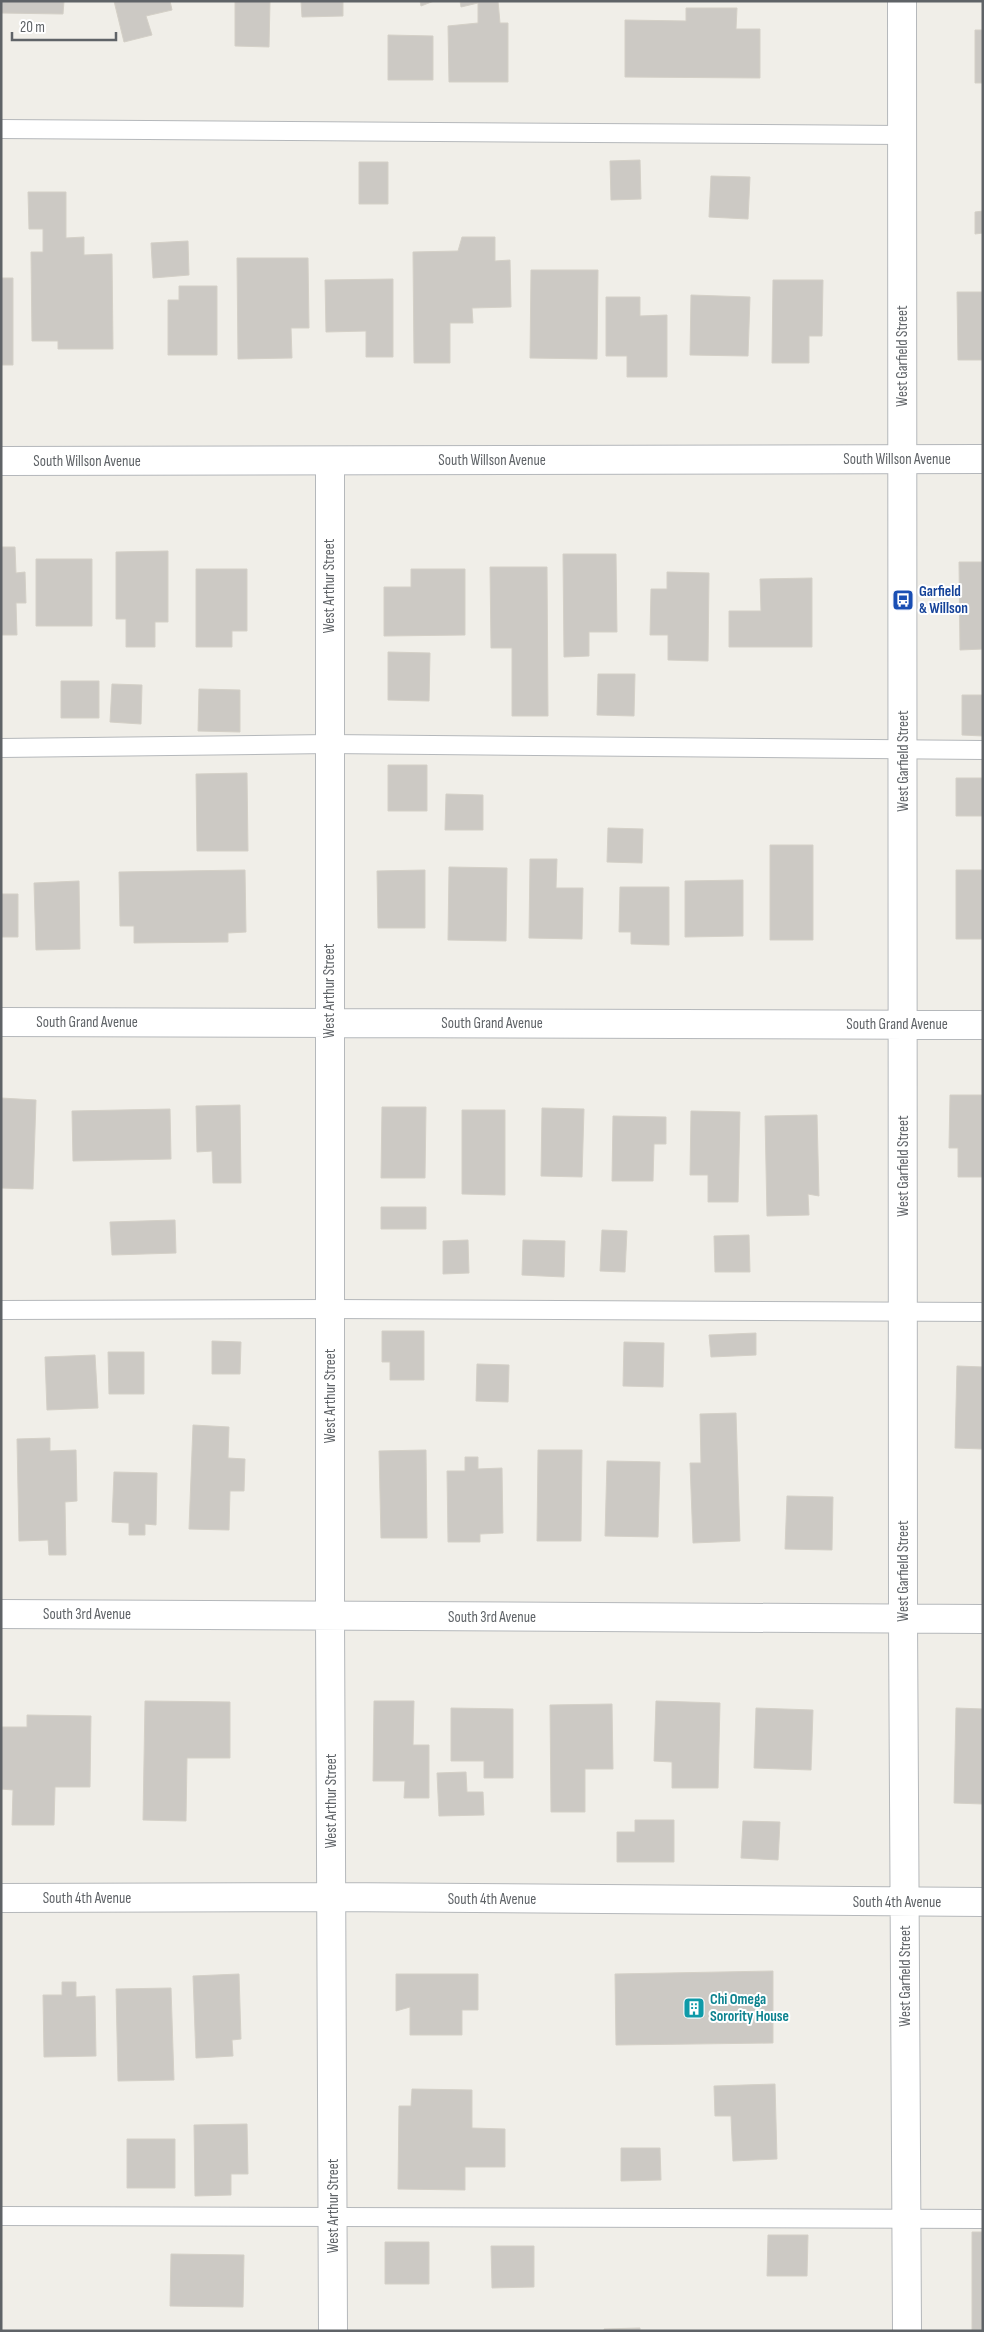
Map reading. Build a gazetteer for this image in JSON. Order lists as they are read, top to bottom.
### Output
{
  "streets": {
    "street": [
      "West Garfield Street",
      "South Willson Avenue",
      "West Arthur Street",
      "South Grand Avenue",
      "South 3rd Avenue",
      "South 4th Avenue"
    ]
  },
  "crossings": [
    ["West Garfield Street", "South Willson Avenue"],
    ["West Garfield Street", "South Grand Avenue"],
    ["West Garfield Street", "South 3rd Avenue"],
    ["West Garfield Street", "South 4th Avenue"],
    ["South Willson Avenue", "West Arthur Street"],
    ["West Arthur Street", "South Grand Avenue"],
    ["West Arthur Street", "South 3rd Avenue"],
    ["West Arthur Street", "South 4th Avenue"]
  ],
  "places": {
    "bus stop": ["Garfield & Willson"],
    "building": ["Chi Omega Sorority House"]
  },
  "scale_bar": "20 m"
}
